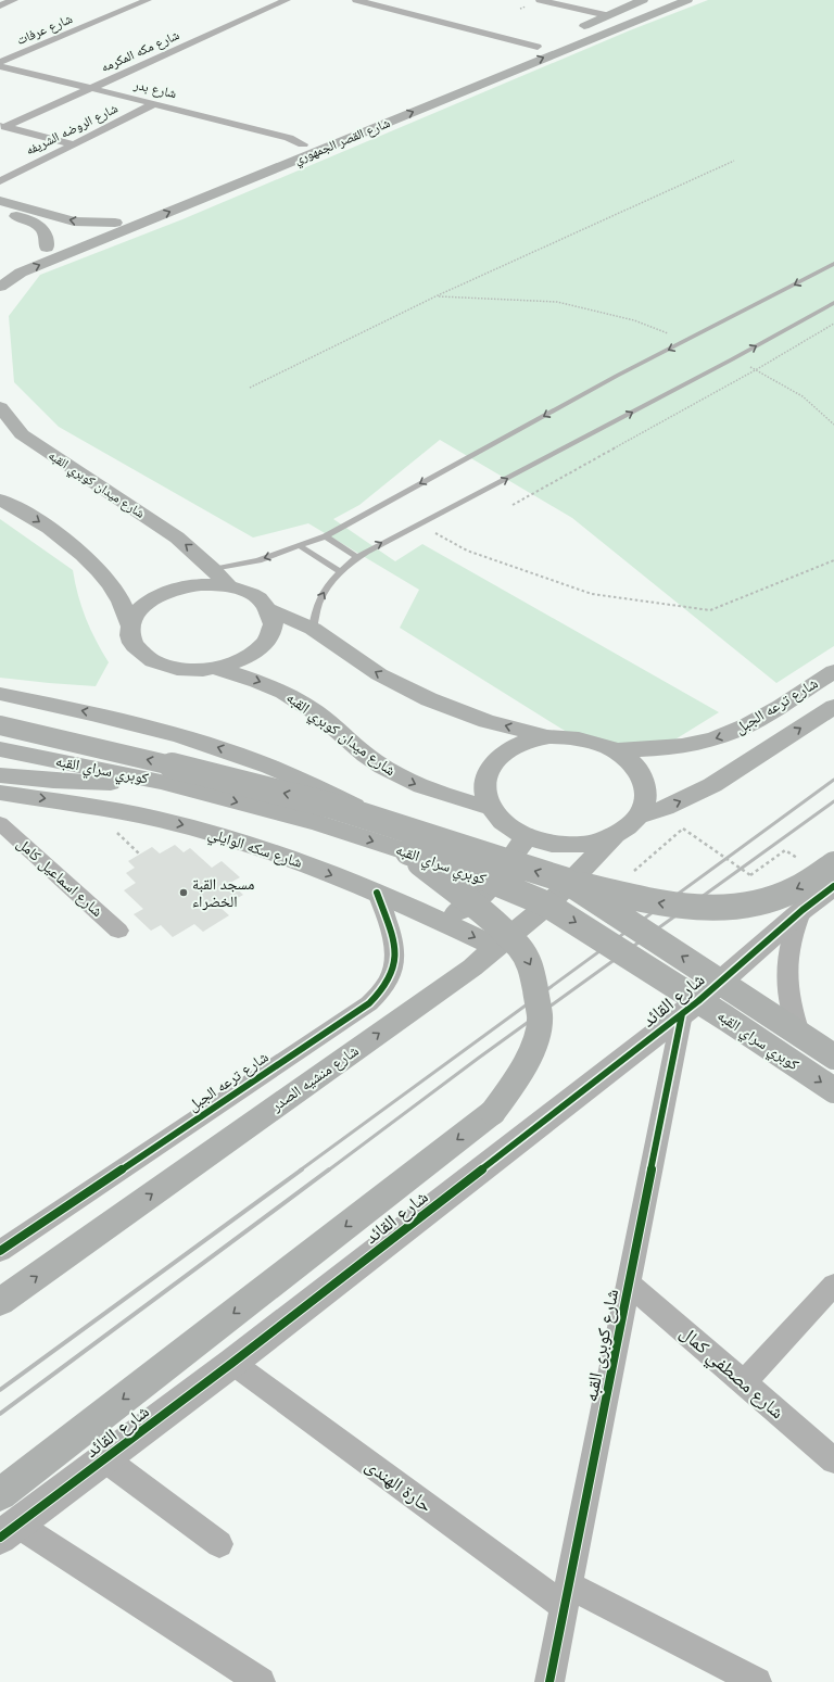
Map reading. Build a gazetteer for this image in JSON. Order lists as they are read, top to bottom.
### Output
{
  "streets": {
    "main road": [
      "شارع القصر الجمهوري",
      "شارع ميدان كوبري القبه",
      "شارع ترعه الجبل",
      "كوبري سراي القبه",
      "شارع سكه الوايلي",
      "شارع منشيه الصدر"
    ],
    "street": [
      "شارع عرفات",
      "شارع مكه المكرمه",
      "شارع بدر",
      "شارع الروضه الشريفه",
      "شارع اسماعيل كامل",
      "شارع القائد",
      "شارع كوبرى القبه",
      "شارع مصطفي كمال",
      "حارة الهندى"
    ]
  },
  "crossings": [
    ["شارع مكه المكرمه", "شارع بدر"],
    ["شارع بدر", "شارع الروضه الشريفه"],
    ["شارع بدر", "شارع القصر الجمهوري"],
    ["شارع ميدان كوبري القبه", "شارع ترعه الجبل"],
    ["شارع ميدان كوبري القبه", "شارع منشيه الصدر"],
    ["شارع ترعه الجبل", "شارع سكه الوايلي"],
    ["شارع ترعه الجبل", "شارع منشيه الصدر"],
    ["شارع سكه الوايلي", "شارع منشيه الصدر"],
    ["شارع القائد", "شارع كوبرى القبه"],
    ["شارع القائد", "حارة الهندى"],
    ["شارع كوبرى القبه", "شارع مصطفي كمال"],
    ["شارع كوبرى القبه", "حارة الهندى"]
  ],
  "one_way": ["شارع منشيه الصدر"],
  "places": ["مسجد القبة الخضراء"]
}
